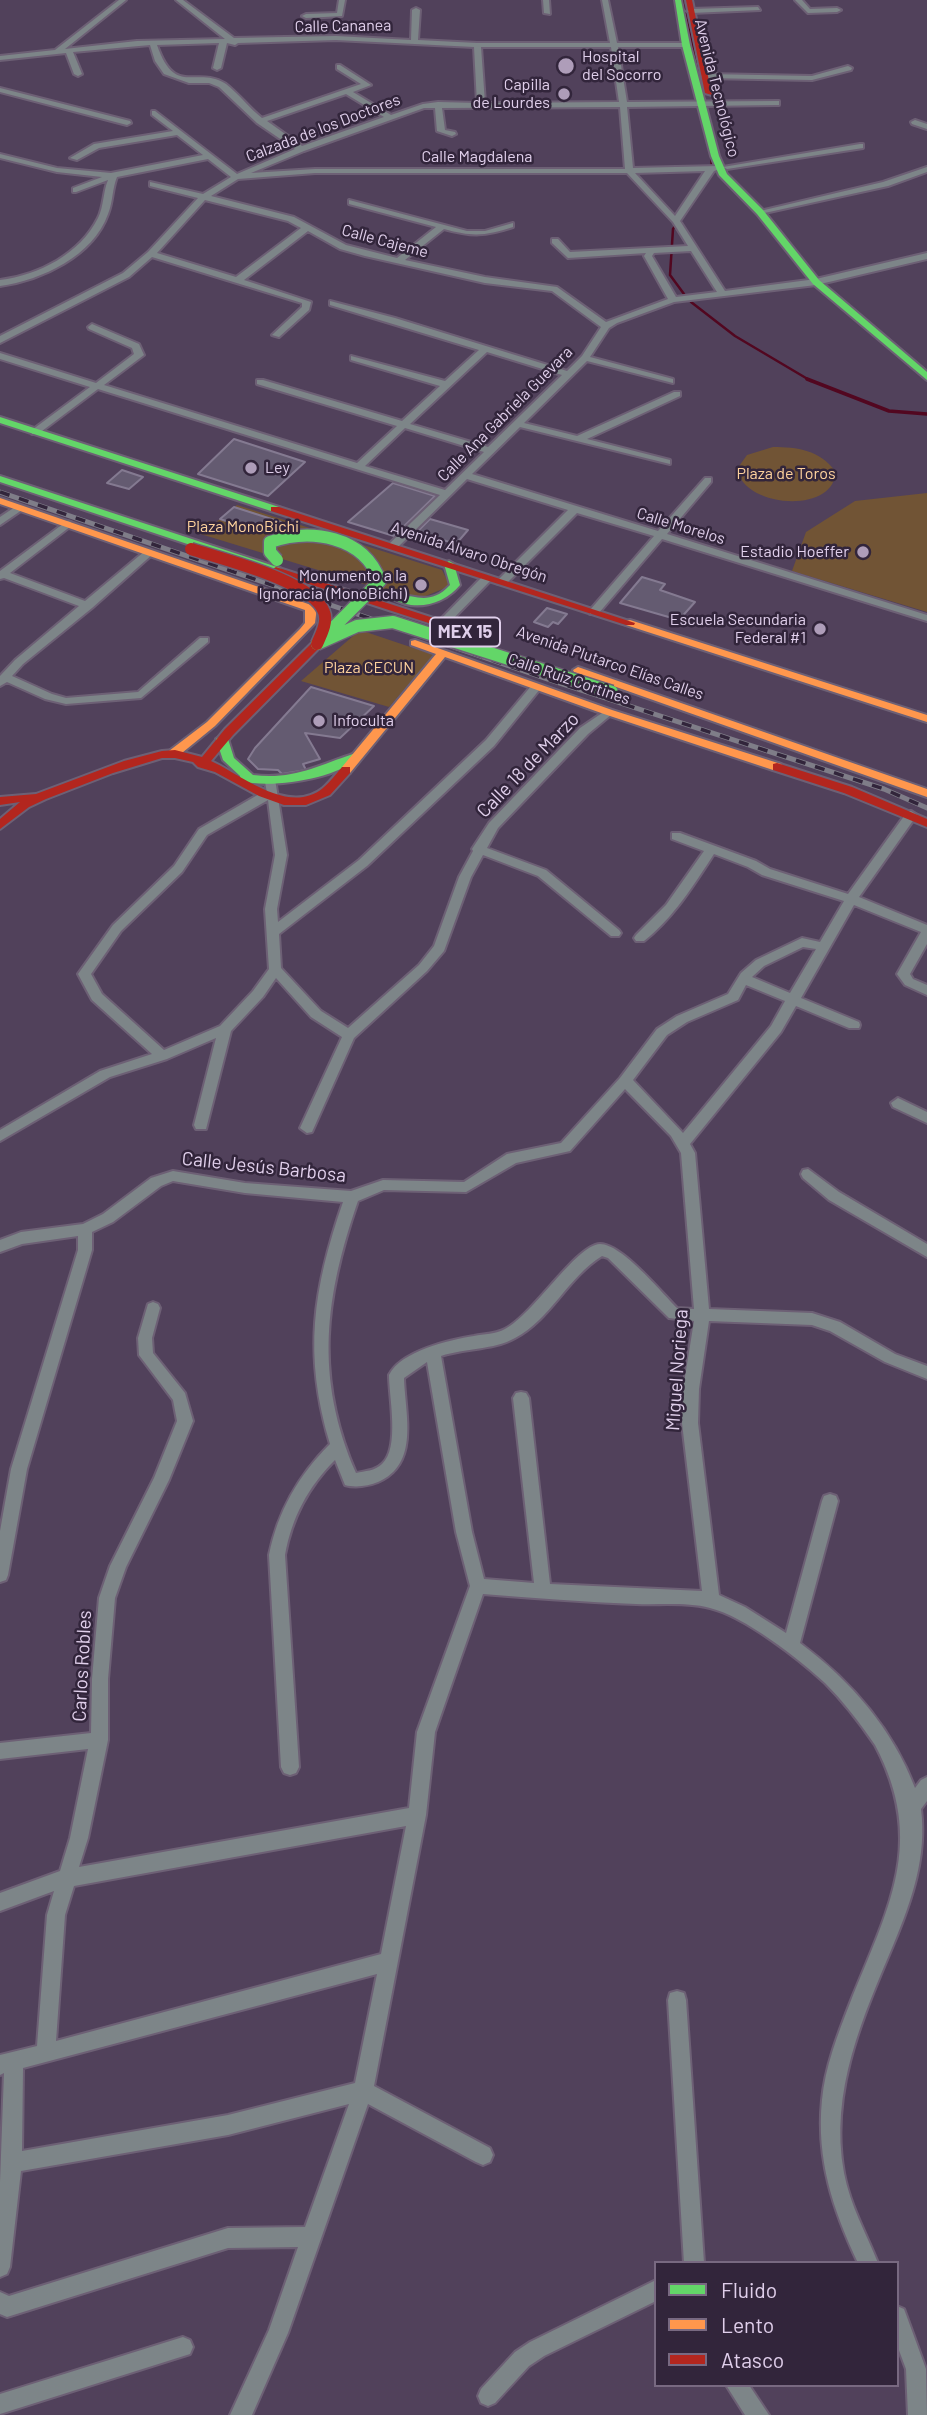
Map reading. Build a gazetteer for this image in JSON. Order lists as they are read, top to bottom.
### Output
{
  "streets": {
    "main road": [
      "Avenida Tecnológico",
      "Avenida Álvaro Obregón",
      "MEX 15",
      "Avenida Plutarco Elías Calles",
      "Calle Ruíz Cortines"
    ],
    "street": [
      "Calle Cananea",
      "Calzada de los Doctores",
      "Calle Magdalena",
      "Calle Cajeme",
      "Calle Ana Gabriela Guevara",
      "Calle Morelos",
      "Calle 18 de Marzo",
      "Calle Jesús Barbosa",
      "Miguel Noriega",
      "Carlos Robles"
    ]
  },
  "crossings": [
    ["Calle Cananea", "Avenida Tecnológico"],
    ["Avenida Tecnológico", "Calzada de los Doctores"],
    ["Avenida Tecnológico", "Calle Magdalena"],
    ["Calzada de los Doctores", "Calle Magdalena"],
    ["Calzada de los Doctores", "Calle Cajeme"],
    ["Calle Cajeme", "Calle Ana Gabriela Guevara"],
    ["Calle Ana Gabriela Guevara", "Calle Morelos"],
    ["Calle Ana Gabriela Guevara", "Avenida Álvaro Obregón"],
    ["Calle Ruíz Cortines", "Calle 18 de Marzo"]
  ],
  "parks": ["Plaza de Toros", "Plaza MonoBichi", "Plaza CECUN"],
  "places": [
    "Hospital del Socorro",
    "Capilla de Lourdes",
    "Ley",
    "Estadio Hoeffer",
    "Monumento a la Ignoracia (MonoBichi)",
    "Escuela Secundaria Federal #1",
    "Infoculta"
  ],
  "legend": ["Fluido", "Lento", "Atasco"]
}
